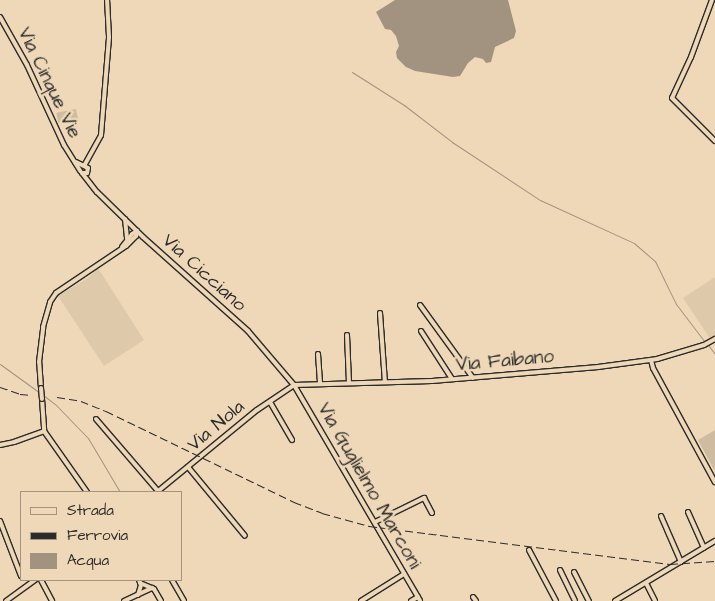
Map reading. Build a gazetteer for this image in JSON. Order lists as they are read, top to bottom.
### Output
{
  "streets": {
    "street": [
      "Via Cinque Vie",
      "Via Cicciano",
      "Via Faibano",
      "Via Nola",
      "Via Guglielmo Marconi"
    ]
  },
  "crossings": [
    ["Via Cinque Vie", "Via Cicciano"],
    ["Via Cicciano", "Via Faibano"],
    ["Via Cicciano", "Via Nola"],
    ["Via Cicciano", "Via Guglielmo Marconi"],
    ["Via Faibano", "Via Nola"],
    ["Via Faibano", "Via Guglielmo Marconi"],
    ["Via Nola", "Via Guglielmo Marconi"]
  ],
  "legend": ["Strada", "Ferrovia", "Acqua"]
}
